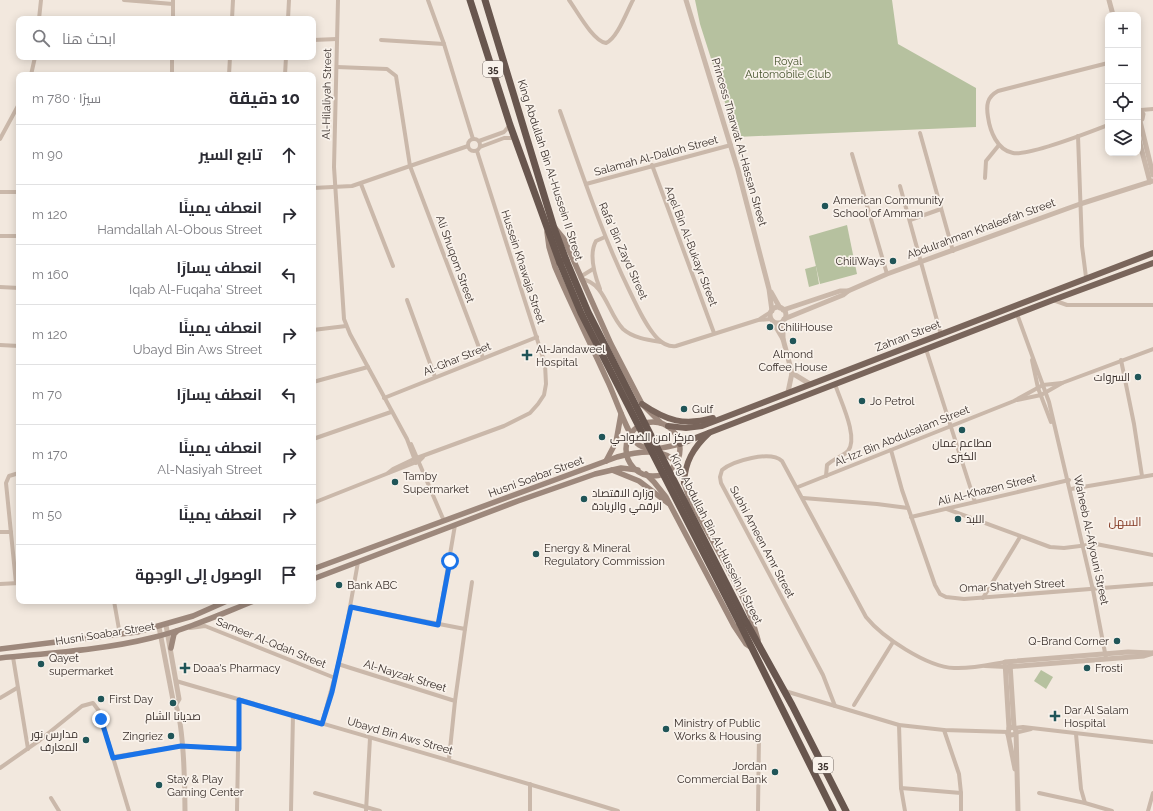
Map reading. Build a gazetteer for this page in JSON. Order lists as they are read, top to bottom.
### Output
{
  "streets": {
    "highway": ["35", "King Abdullah Bin Al-Hussein II Street"],
    "main road": ["Zahran Street", "Husni Soabar Street"],
    "street": [
      "Al-Hilaliyah Street",
      "Princess Tharwat Al-Hassan Street",
      "Salamah Al-Dalloh Street",
      "Abdulrahman Khaleefah Street",
      "Aqel Bin Al-Bukayr Street",
      "Rafa' Bin Zayd Street",
      "Ali Shuqom Street",
      "Hussein Khawaja Street",
      "Al-Ghar Street",
      "Al-Izz Bin Abdulsalam Street",
      "Ali Al-Khazen Street",
      "Waheeb Al-Afyouni Street",
      "Subhi Ameen Amr Street",
      "Omar Shatyeh Street",
      "Sameer Al-Qdah Street",
      "Al-Nayzak Street",
      "Ubayd Bin Aws Street"
    ]
  },
  "crossings": [
    ["Al-Hilaliyah Street", "Ali Shuqom Street"],
    ["Princess Tharwat Al-Hassan Street", "Salamah Al-Dalloh Street"],
    ["Princess Tharwat Al-Hassan Street", "Abdulrahman Khaleefah Street"],
    ["Salamah Al-Dalloh Street", "Aqel Bin Al-Bukayr Street"],
    ["Salamah Al-Dalloh Street", "Rafa' Bin Zayd Street"],
    ["Ali Shuqom Street", "Al-Ghar Street"],
    ["Hussein Khawaja Street", "Al-Ghar Street"],
    ["Zahran Street", "Waheeb Al-Afyouni Street"],
    ["Al-Izz Bin Abdulsalam Street", "Waheeb Al-Afyouni Street"],
    ["Al-Izz Bin Abdulsalam Street", "Subhi Ameen Amr Street"],
    ["Al-Izz Bin Abdulsalam Street", "Omar Shatyeh Street"],
    ["Husni Soabar Street", "Sameer Al-Qdah Street"],
    ["Ali Al-Khazen Street", "Waheeb Al-Afyouni Street"],
    ["Ali Al-Khazen Street", "Omar Shatyeh Street"],
    ["Waheeb Al-Afyouni Street", "Omar Shatyeh Street"],
    ["Al-Nayzak Street", "Ubayd Bin Aws Street"]
  ],
  "districts": ["السهل"],
  "parks": ["Royal Automobile Club"],
  "places": {
    "other": [
      "American Community School of Amman",
      "ChiliWays",
      "ChiliHouse",
      "Almond Coffee House",
      "السروات",
      "Jo Petrol",
      "Gulf",
      "مطاعم عمان الكبرى",
      "مركز امن الضواحي",
      "Tamby Supermarket",
      "وزارة الاقتصاد الرقمي والريادة",
      "اللبد",
      "Energy & Mineral Regulatory Commission",
      "Bank ABC",
      "Q-Brand Corner",
      "Qayet supermarket",
      "Frosti",
      "First Day",
      "صديانا الشام",
      "Ministry of Public Works & Housing",
      "Zingriez",
      "مدارس نور المعارف",
      "Jordan Commercial Bank",
      "Stay & Play Gaming Center"
    ],
    "health": ["Al-Jandaweel Hospital", "Doaa's Pharmacy", "Dar Al Salam Hospital"]
  },
  "page": {
    "map_buttons": ["+", "−"],
    "search": "ابحث هنا",
    "heading": ["10 دقيقة", "سيرًا · 780 m"],
    "list": [
      ["تابع السير", "90 m"],
      ["انعطف يمينًا", "Hamdallah Al-Obous Street", "120 m"],
      ["انعطف يسارًا", "Iqab Al-Fuqaha' Street", "160 m"],
      ["انعطف يمينًا", "Ubayd Bin Aws Street", "120 m"],
      ["انعطف يسارًا", "70 m"],
      ["انعطف يمينًا", "Al-Nasiyah Street", "170 m"],
      ["انعطف يمينًا", "50 m"],
      "الوصول إلى الوجهة"
    ]
  }
}
